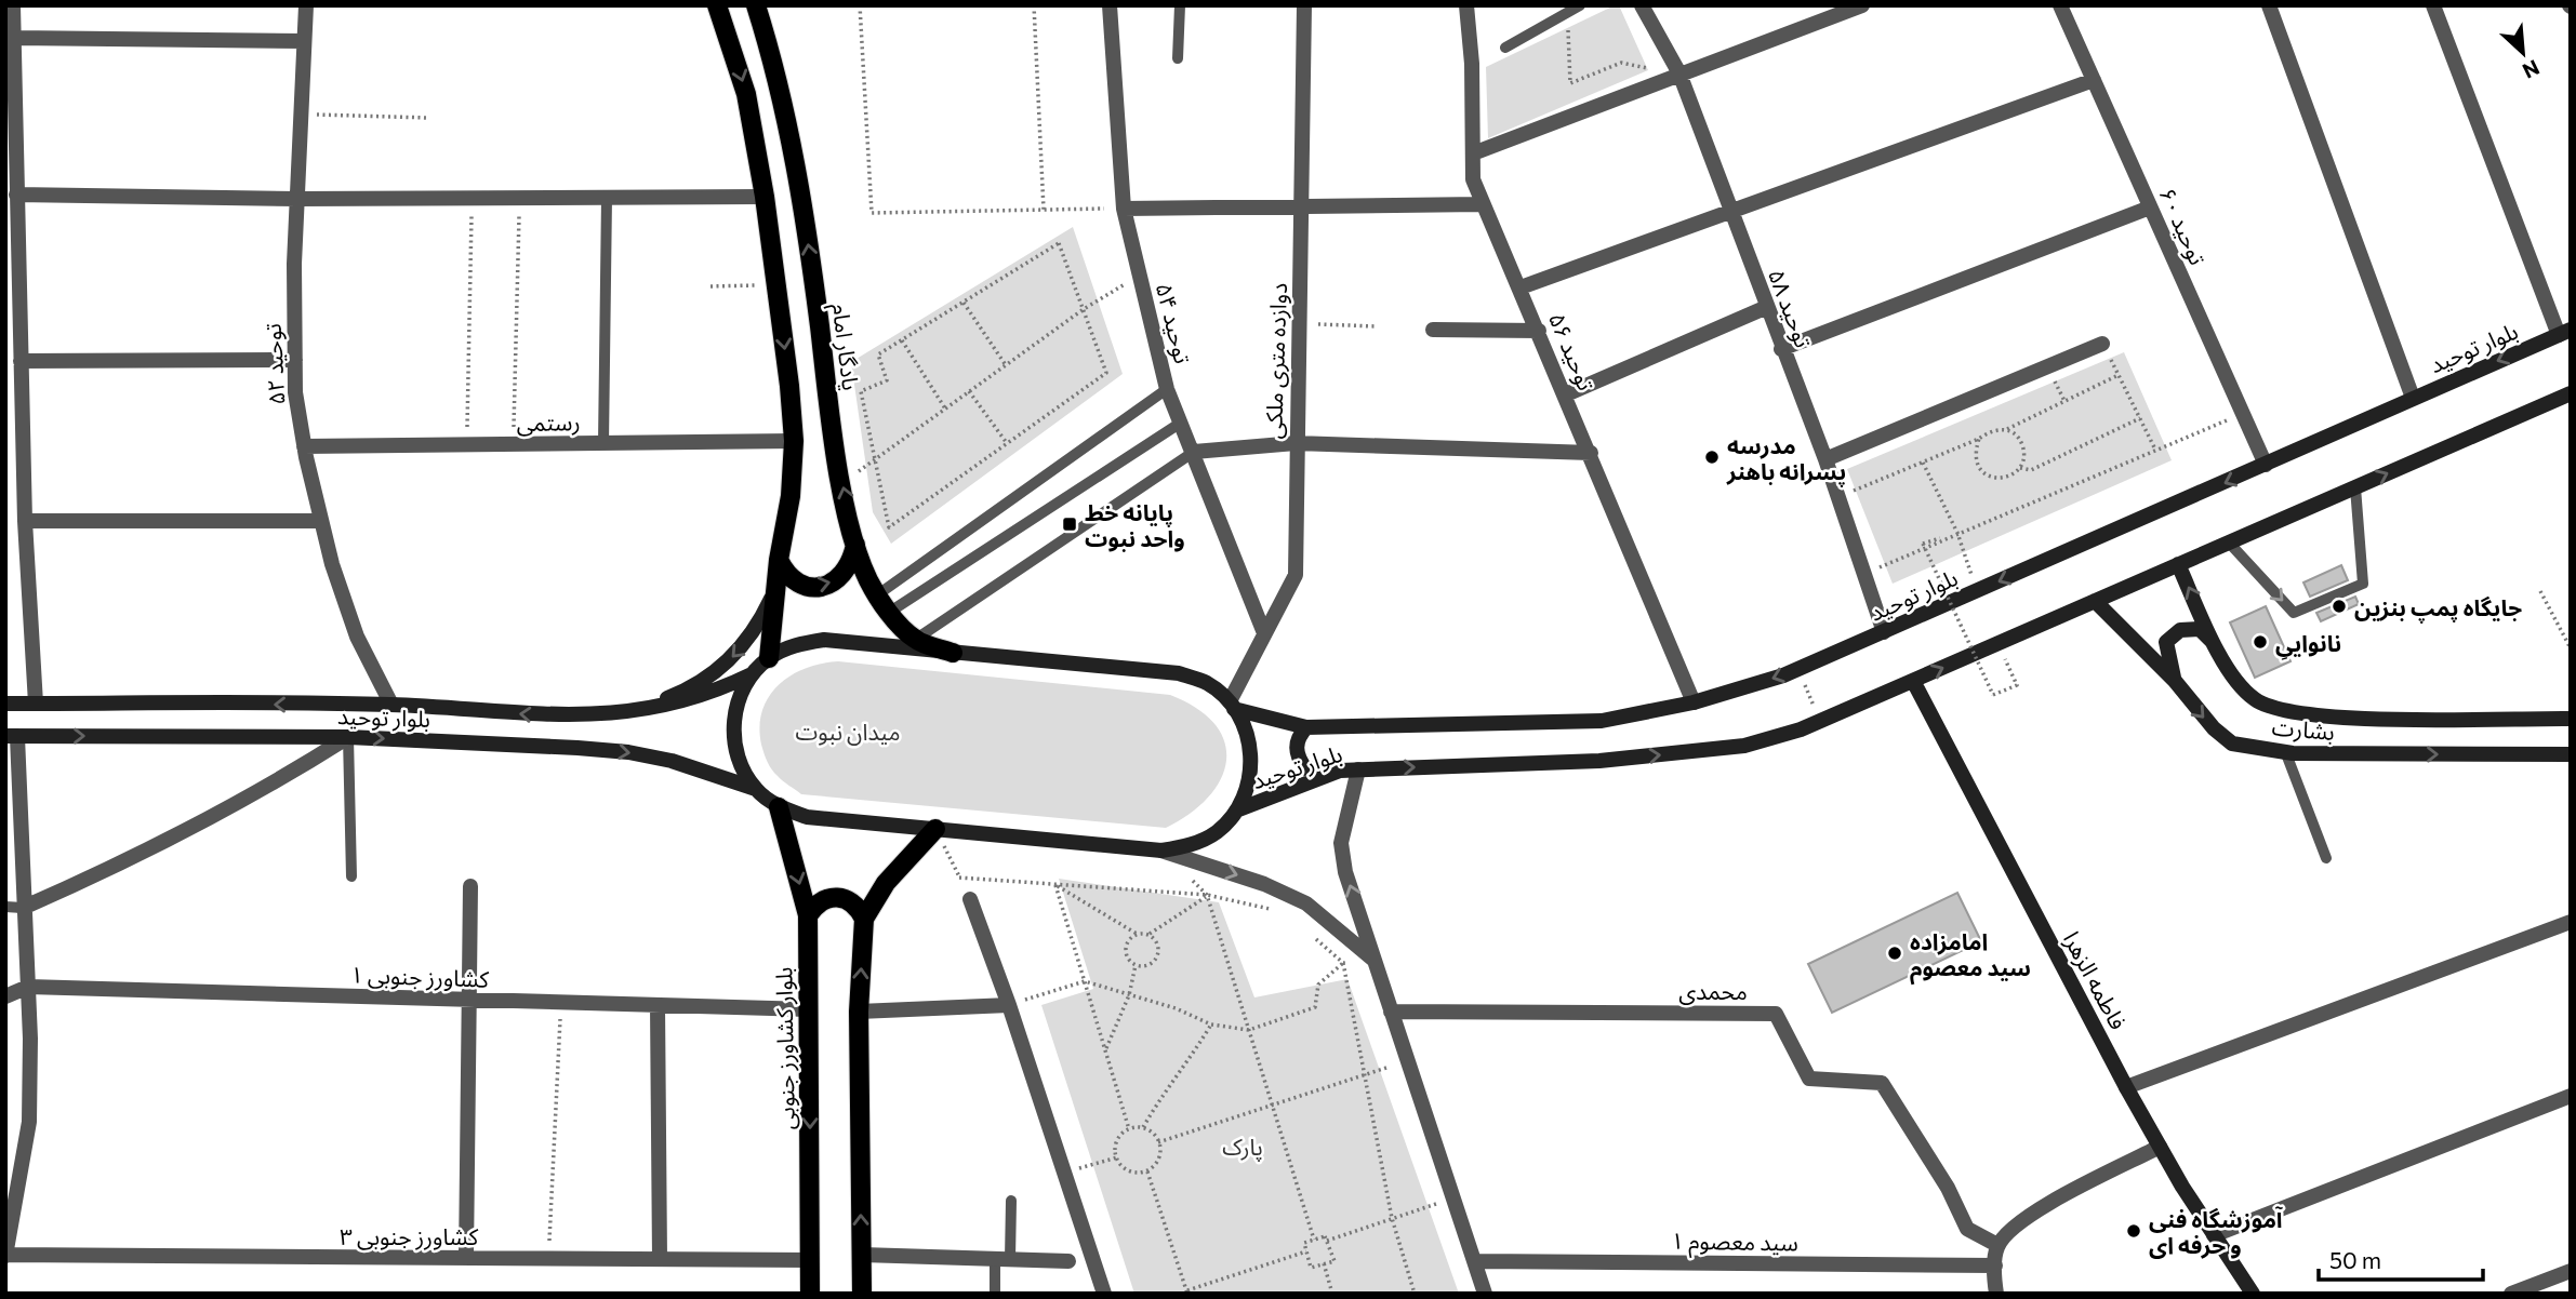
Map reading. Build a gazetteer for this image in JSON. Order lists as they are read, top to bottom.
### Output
{
  "streets": {
    "main road": [
      "یادگار امام",
      "بلوار توحید",
      "بشارت",
      "فاطمه الزهرا",
      "بلوار کشاورز جنوبی"
    ],
    "street": [
      "توحید ۶۰",
      "توحید ۵۸",
      "توحید ۵۴",
      "توحید ۵۶",
      "دوازده متری ملکی",
      "توحید ۵۲",
      "رستمی",
      "کشاورز جنوبی ۱",
      "محمدی",
      "کشاورز جنوبی ۳",
      "سید معصوم ۱"
    ]
  },
  "crossings": [
    ["توحید ۶۰", "بلوار توحید"],
    ["توحید ۵۸", "بلوار توحید"],
    ["توحید ۵۴", "دوازده متری ملکی"],
    ["بلوار توحید", "توحید ۵۶"],
    ["بلوار توحید", "دوازده متری ملکی"],
    ["بلوار توحید", "توحید ۵۲"],
    ["بلوار توحید", "بشارت"],
    ["بلوار توحید", "فاطمه الزهرا"],
    ["توحید ۵۲", "رستمی"],
    ["کشاورز جنوبی ۱", "بلوار کشاورز جنوبی"],
    ["بلوار کشاورز جنوبی", "کشاورز جنوبی ۳"]
  ],
  "parks": ["میدان نبوت", "پارک"],
  "places": {
    "other": [
      "مدرسه پسرانه باهنر",
      "جایگاه پمپ بنزین",
      "نانواییِ",
      "امامزاده سید معصوم",
      "آموزشگاه فنی و حرفه ای"
    ],
    "transit": ["پایانه خط واحد نبوت"]
  },
  "scale_bar": "50 m",
  "north": "bottom right"
}
